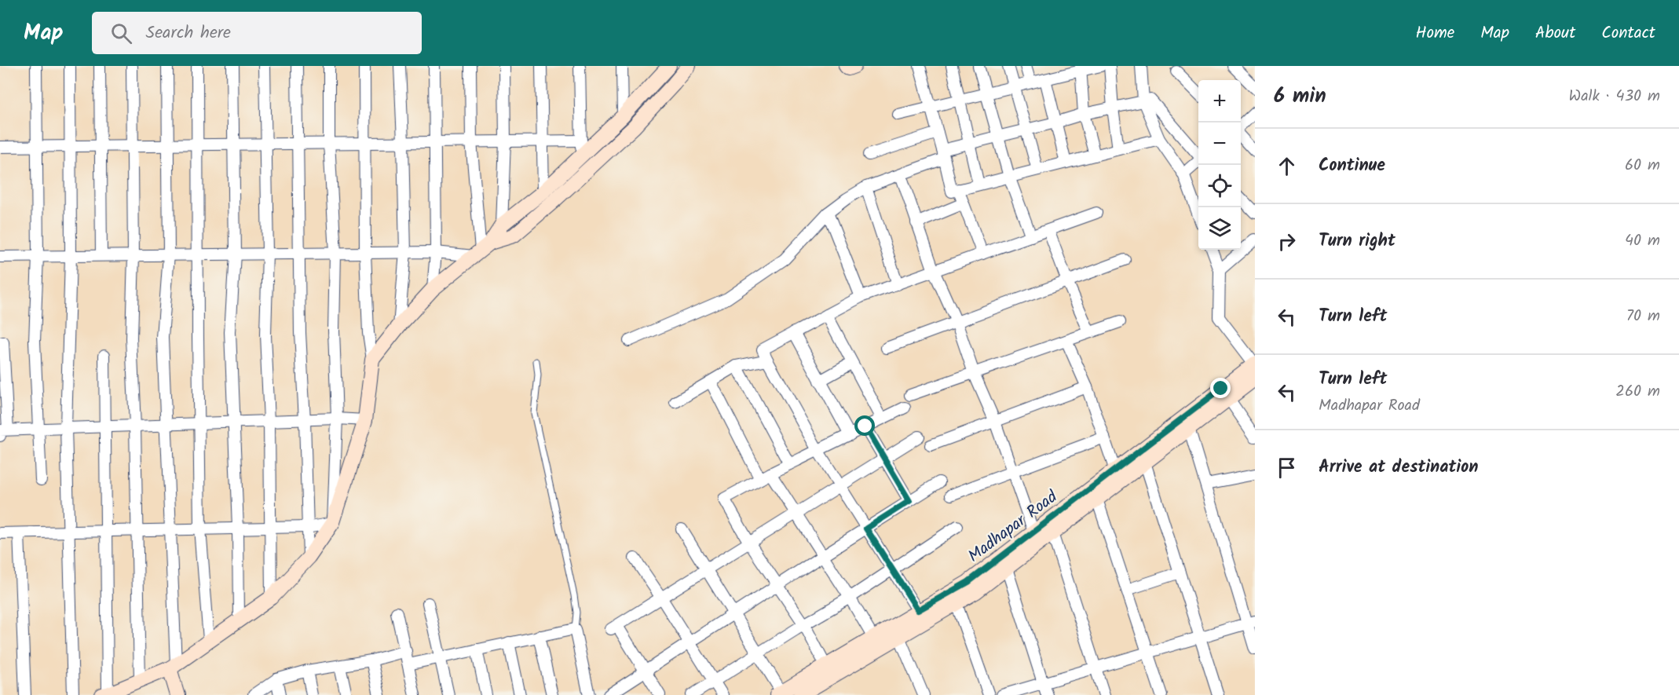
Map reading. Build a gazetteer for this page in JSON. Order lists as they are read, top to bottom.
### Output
{
  "streets": {
    "street": ["Madhapar Road"]
  },
  "page": {
    "header": "Map",
    "search": "Search here",
    "nav": [
      "Home",
      "Map",
      "About",
      "Contact"
    ],
    "heading": ["6 min", "Walk · 430 m"],
    "map_buttons": ["+", "−"],
    "list": [
      ["Continue", "60 m"],
      ["Turn right", "40 m"],
      ["Turn left", "70 m"],
      ["Turn left", "Madhapar Road", "260 m"],
      "Arrive at destination"
    ]
  }
}
